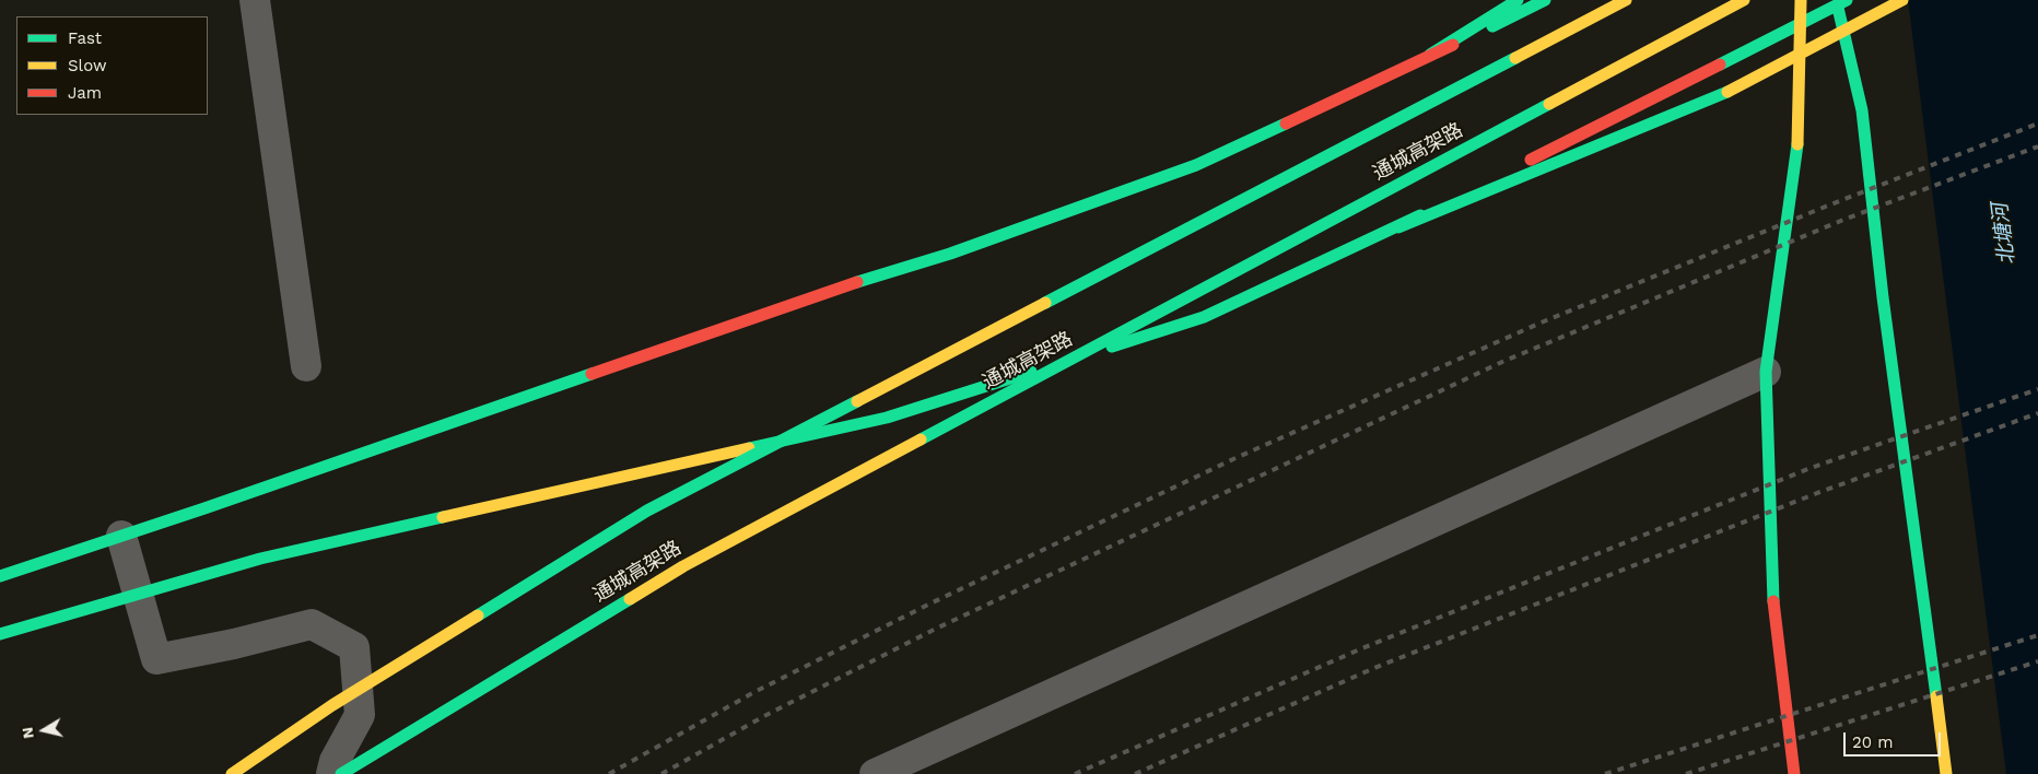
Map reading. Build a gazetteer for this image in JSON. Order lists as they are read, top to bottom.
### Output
{
  "streets": {
    "main road": ["通城高架路"]
  },
  "water": ["北塘河"],
  "legend": ["Fast", "Slow", "Jam"],
  "scale_bar": "20 m",
  "north": "left"
}
